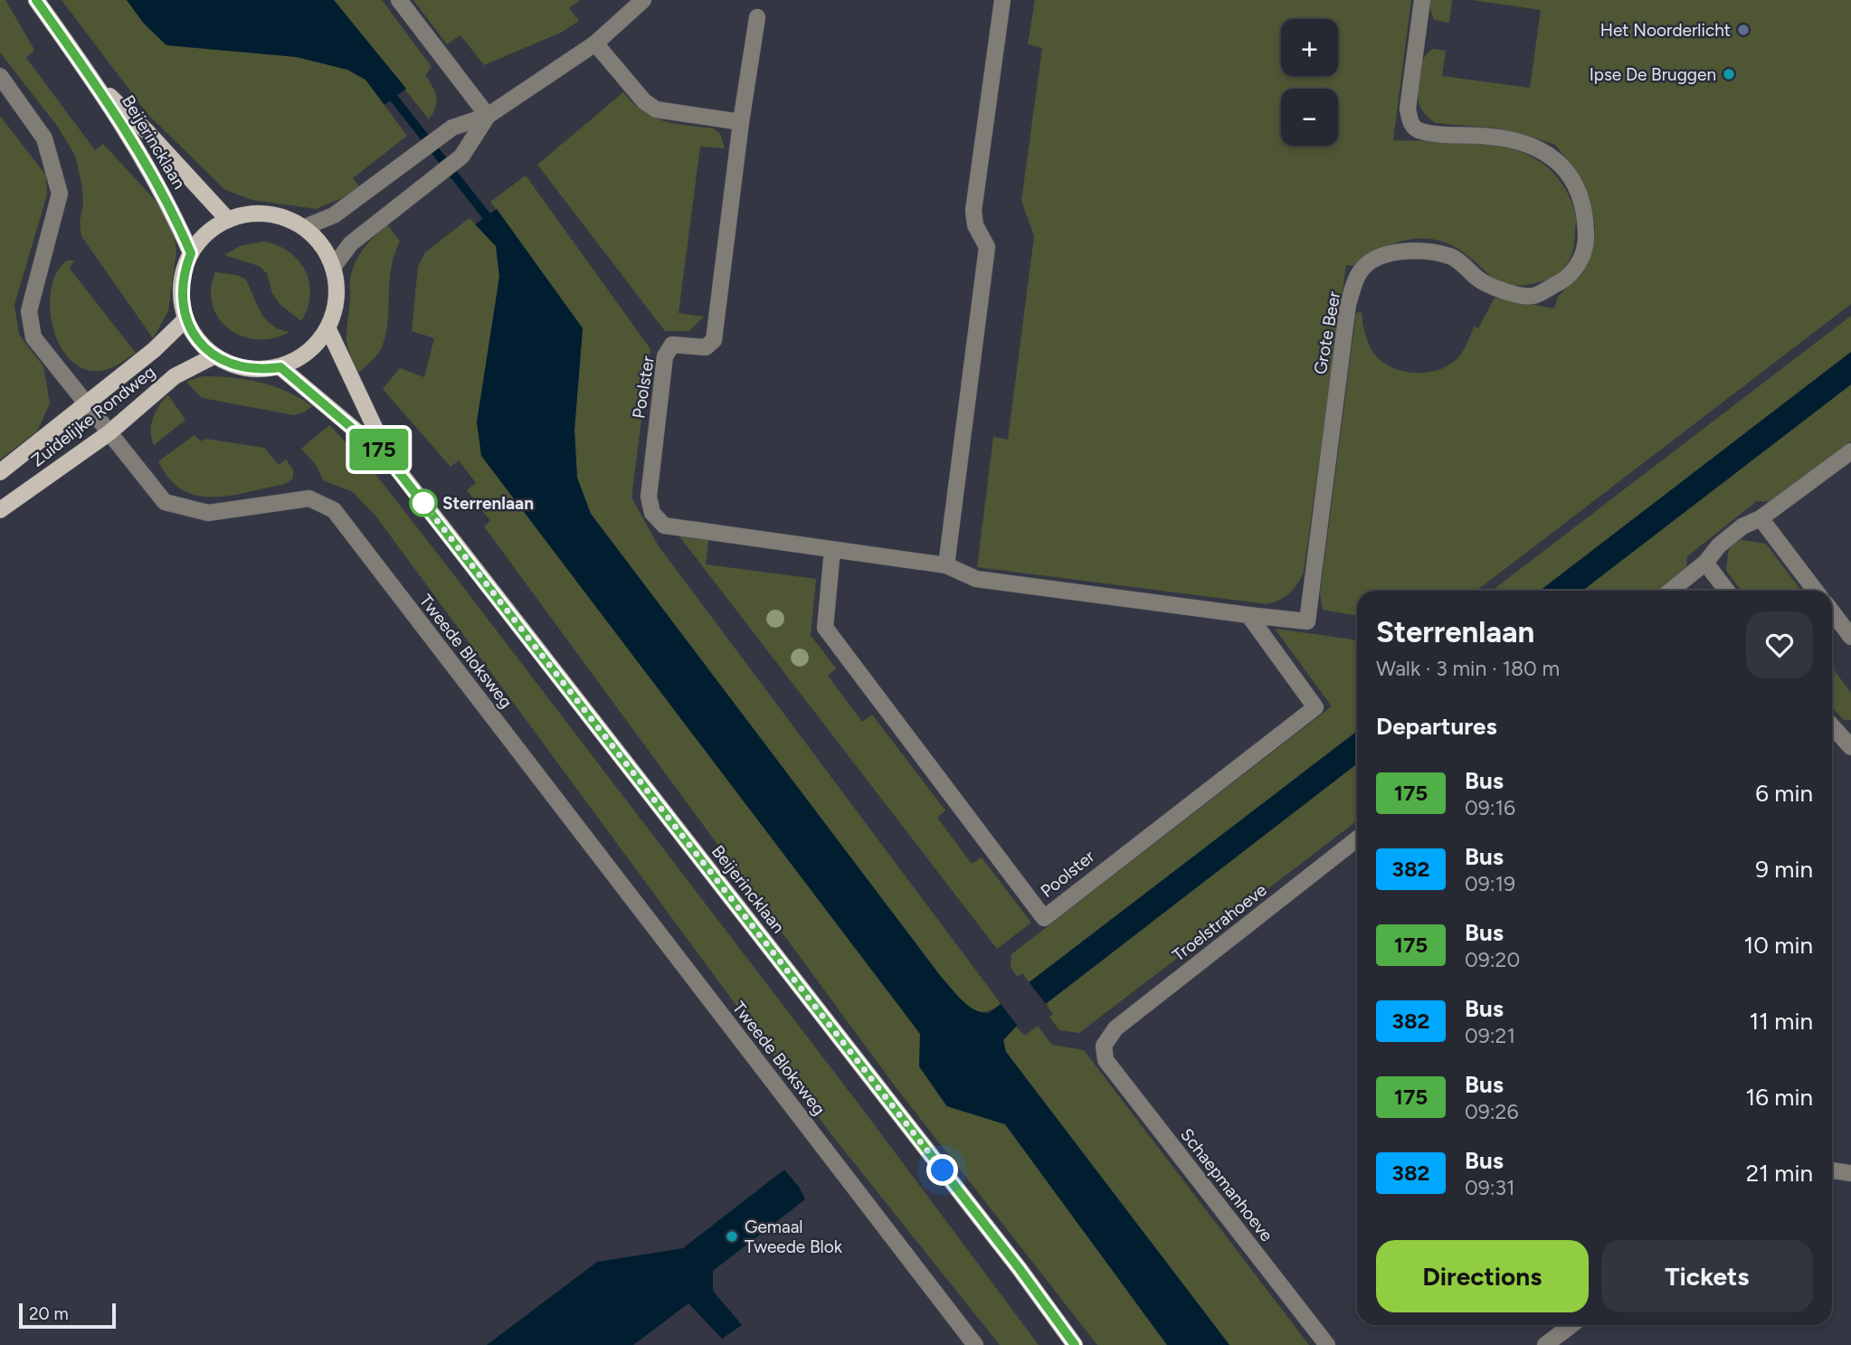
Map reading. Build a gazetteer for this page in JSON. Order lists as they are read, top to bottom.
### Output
{
  "streets": {
    "main road": ["Beijerincklaan", "Zuidelijke Rondweg"],
    "street": [
      "Grote Beer",
      "Poolster",
      "Tweede Bloksweg",
      "Troelstrahoeve",
      "Schaepmanhoeve"
    ]
  },
  "crossings": [
    ["Beijerincklaan", "Zuidelijke Rondweg"],
    ["Grote Beer", "Poolster"],
    ["Zuidelijke Rondweg", "Tweede Bloksweg"],
    ["Troelstrahoeve", "Schaepmanhoeve"]
  ],
  "places": [
    "Het Noorderlicht",
    "Ipse De Bruggen",
    "Sterrenlaan",
    "Gemaal Tweede Blok"
  ],
  "lines": ["bus line 175"],
  "scale_bar": "20 m",
  "page": {
    "on_map": "175",
    "map_buttons": ["+", "−"],
    "heading": [
      ["Sterrenlaan", "Walk · 3 min · 180 m"],
      "Departures"
    ],
    "list": [
      {
        "mark": "175",
        "name": "Bus",
        "note": "09:16",
        "value": "6 min"
      },
      {
        "mark": "382",
        "name": "Bus",
        "note": "09:19",
        "value": "9 min"
      },
      {
        "mark": "175",
        "name": "Bus",
        "note": "09:20",
        "value": "10 min"
      },
      {
        "mark": "382",
        "name": "Bus",
        "note": "09:21",
        "value": "11 min"
      },
      {
        "mark": "175",
        "name": "Bus",
        "note": "09:26",
        "value": "16 min"
      },
      {
        "mark": "382",
        "name": "Bus",
        "note": "09:31",
        "value": "21 min"
      }
    ],
    "buttons": ["Directions", "Tickets"],
    "scale": "20 m"
  }
}
